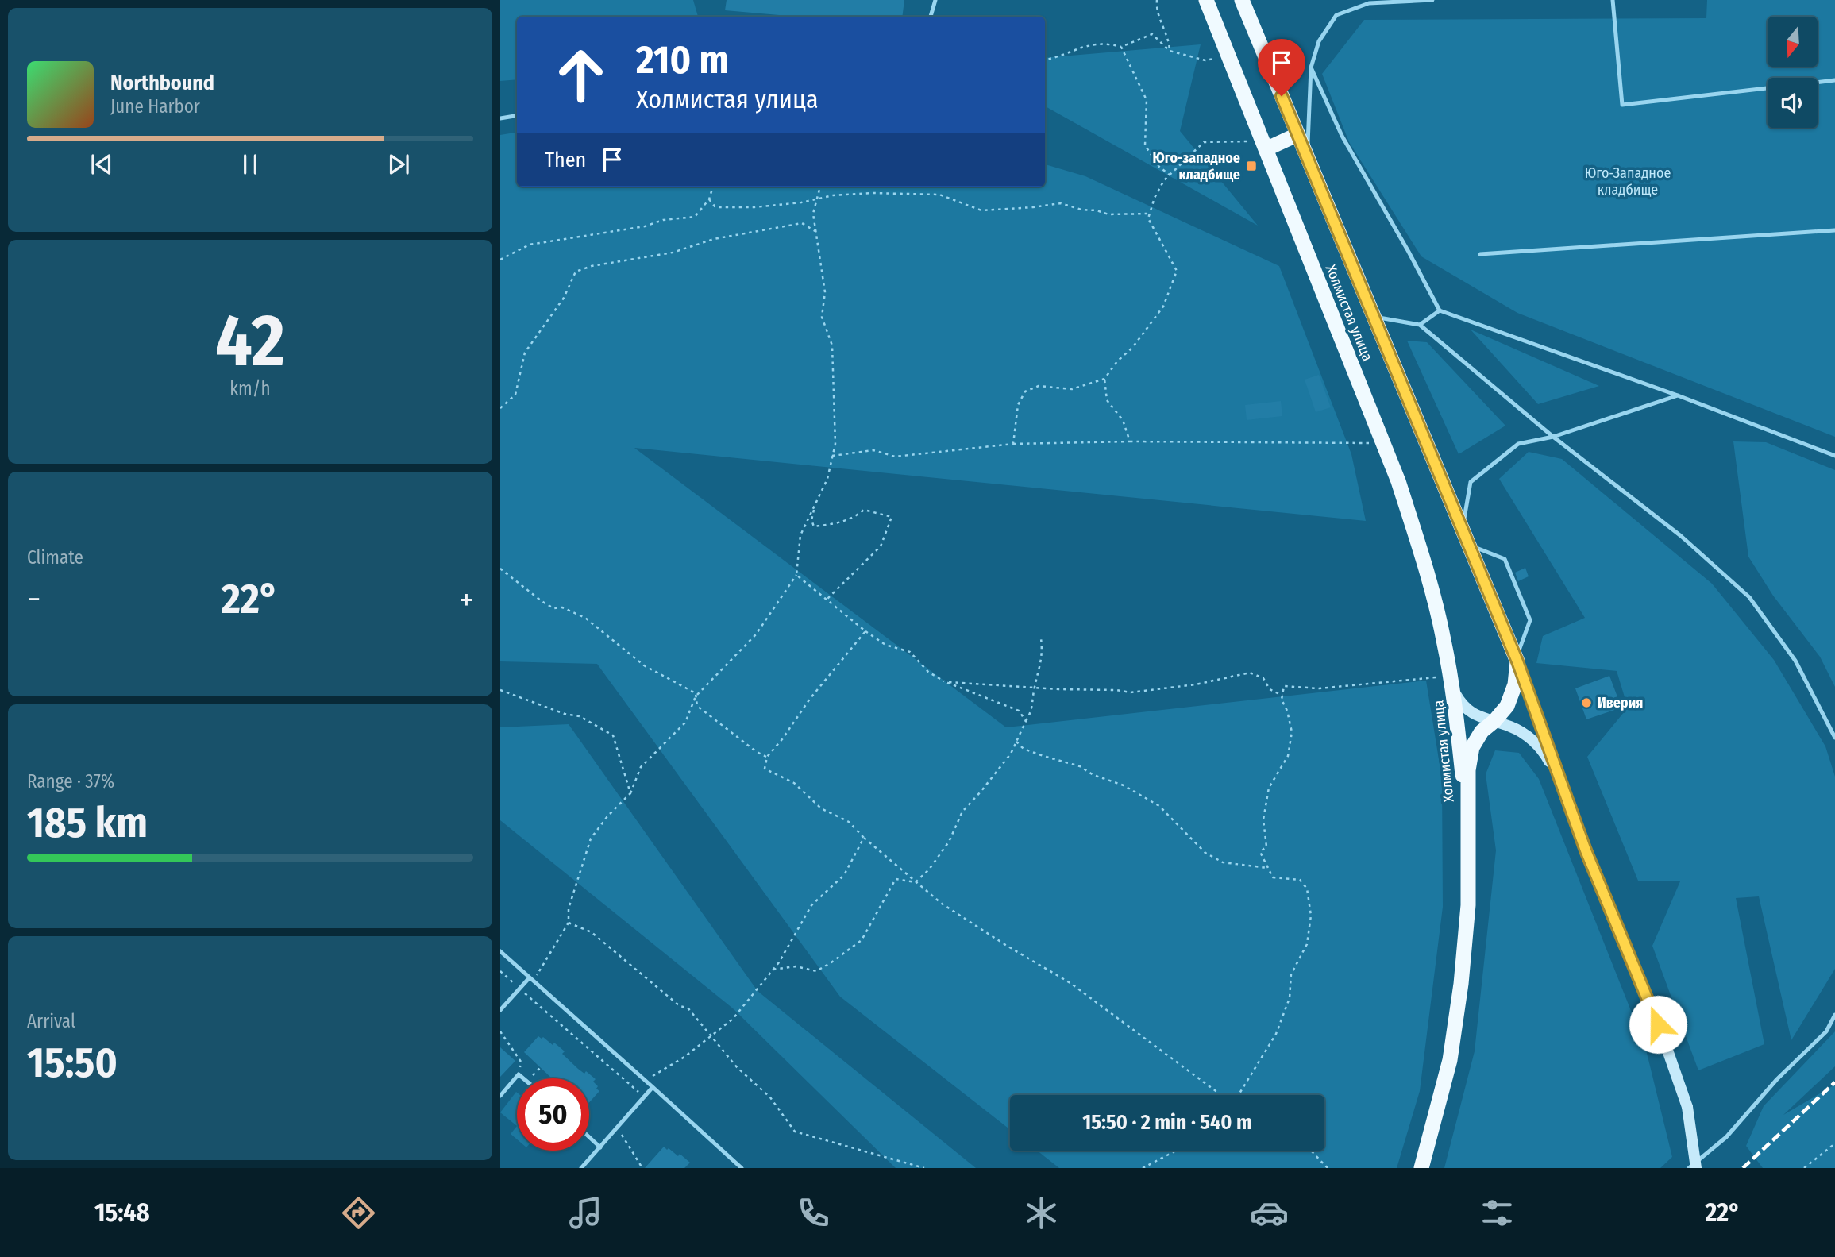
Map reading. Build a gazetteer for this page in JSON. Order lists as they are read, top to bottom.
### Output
{
  "streets": {
    "highway": ["Холмистая улица"]
  },
  "parks": ["Юго-Западное кладбище"],
  "places": {
    "transit": ["Юго-западное кладбище"],
    "other": ["Иверия"]
  },
  "north": "bottom",
  "page": {
    "turn": ["210 m", "Холмистая улица"],
    "song": ["Northbound", "June Harbor"],
    "then": "Then",
    "tile": [
      ["42", "km/h"],
      "Climate",
      ["Range · 37%", "185 km"],
      ["Arrival", "15:50"]
    ],
    "heat": ["−", "22°", "+"],
    "limit": "50",
    "trip": "15:50 · 2 min · 540 m",
    "tabs": ["15:48", "22°"]
  }
}
